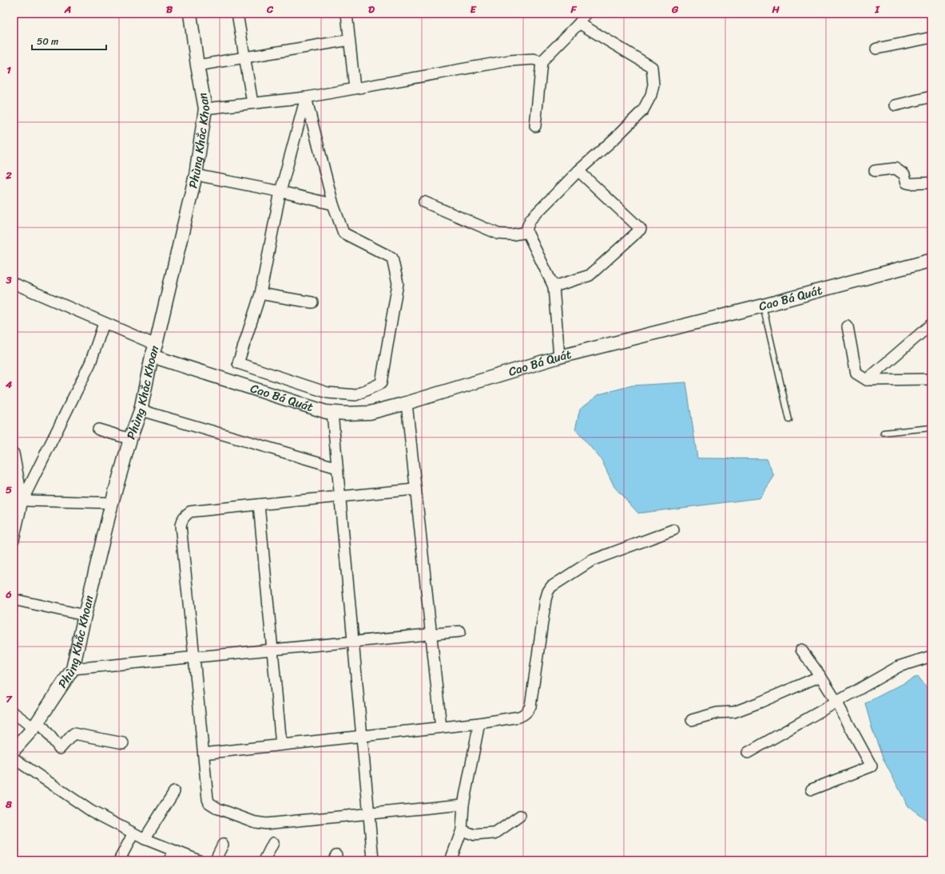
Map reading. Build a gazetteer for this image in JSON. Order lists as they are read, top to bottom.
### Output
{
  "streets": {
    "street": ["Phùng Khắc Khoan", "Cao Bá Quát"]
  },
  "crossings": [
    ["Phùng Khắc Khoan", "Cao Bá Quát"]
  ],
  "scale_bar": "50 m",
  "grid": {
    "columns": [
      "A",
      "B",
      "C",
      "D",
      "E",
      "F",
      "G",
      "H",
      "I"
    ],
    "rows": [
      "1",
      "2",
      "3",
      "4",
      "5",
      "6",
      "7",
      "8"
    ]
  }
}
